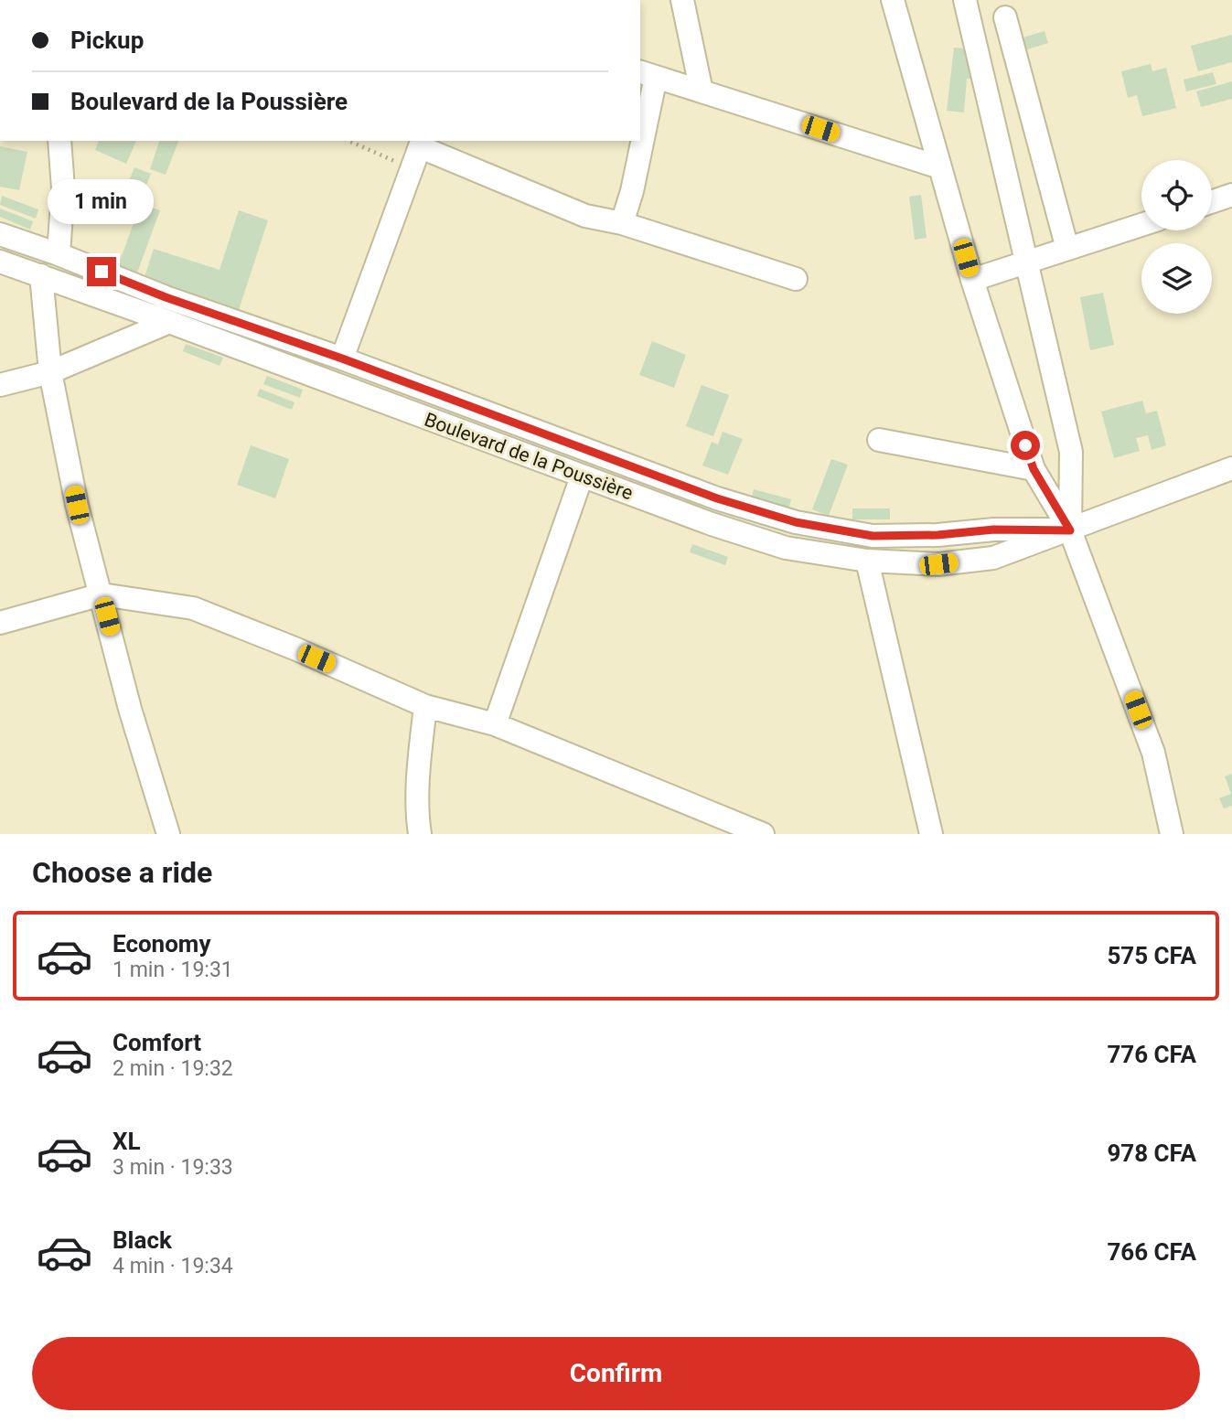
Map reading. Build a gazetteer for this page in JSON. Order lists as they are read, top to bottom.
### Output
{
  "streets": {
    "street": ["Boulevard de la Poussière"]
  },
  "page": {
    "banner": ["Pickup", "Boulevard de la Poussière"],
    "bubble": "1 min",
    "heading": "Choose a ride",
    "list": [
      {
        "name": "Economy",
        "note": "1 min · 19:31",
        "value": "575 CFA"
      },
      {
        "name": "Comfort",
        "note": "2 min · 19:32",
        "value": "776 CFA"
      },
      {
        "name": "XL",
        "note": "3 min · 19:33",
        "value": "978 CFA"
      },
      {
        "name": "Black",
        "note": "4 min · 19:34",
        "value": "766 CFA"
      }
    ],
    "buttons": "Confirm"
  }
}
